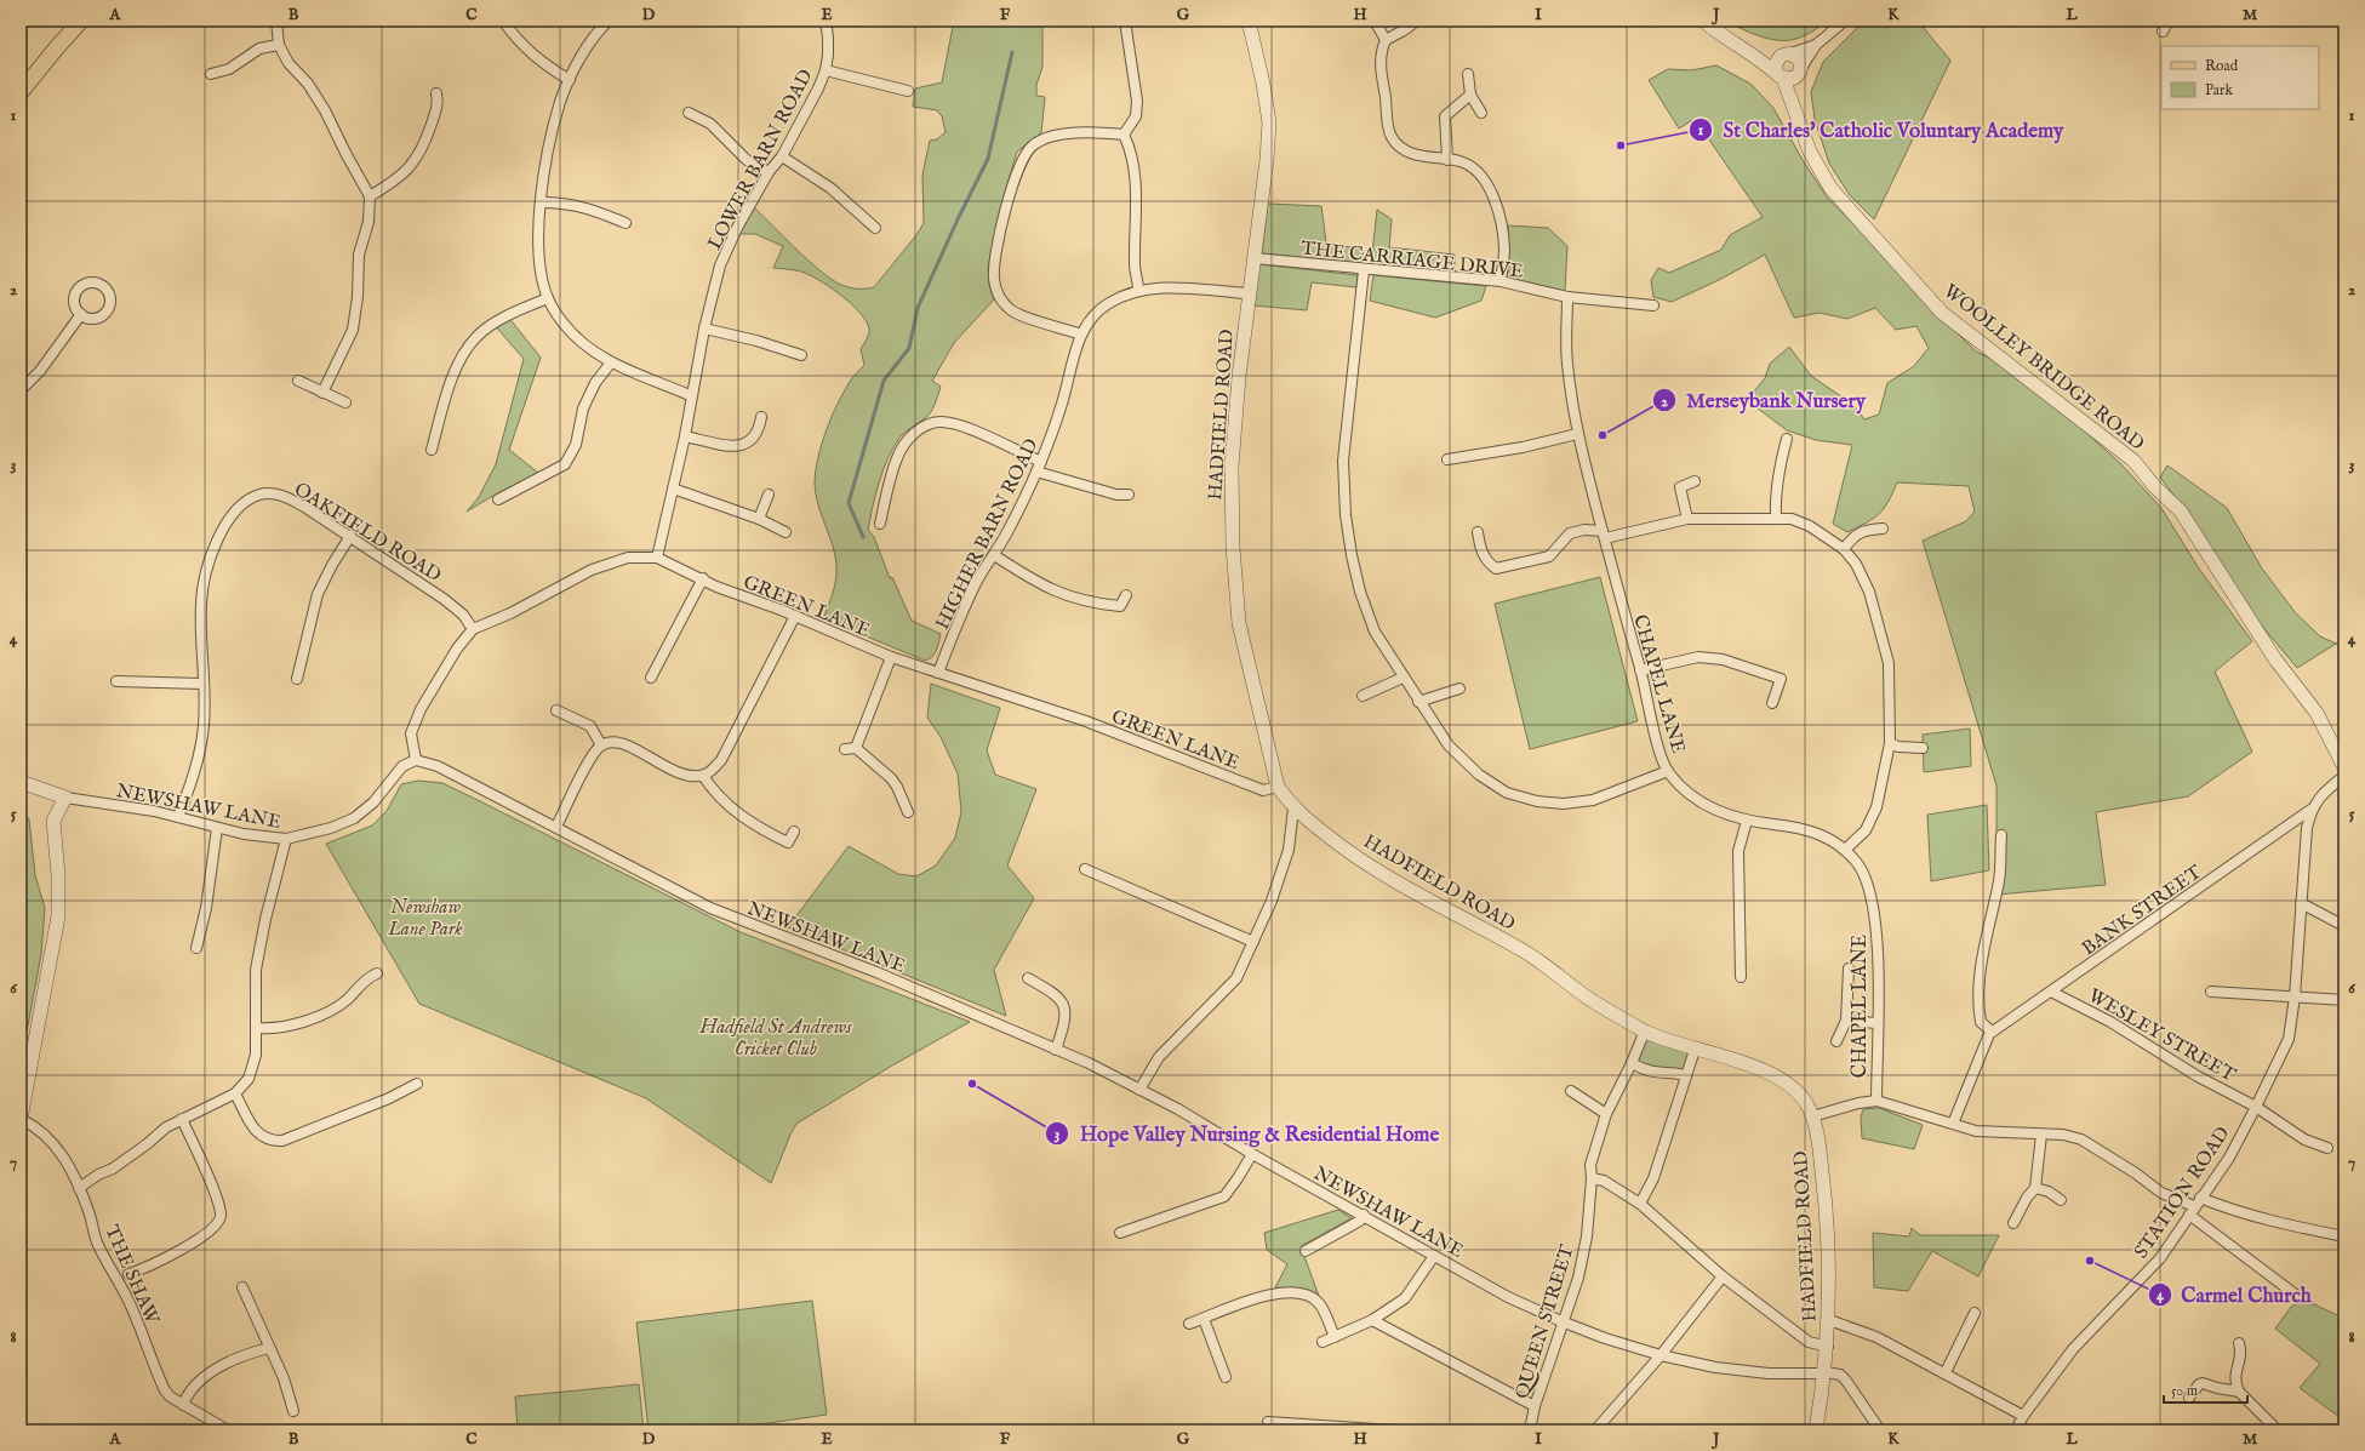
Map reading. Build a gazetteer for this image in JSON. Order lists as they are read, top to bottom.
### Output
{
  "streets": {
    "street": [
      "LOWER BARN ROAD",
      "THE CARRIAGE DRIVE",
      "WOOLLEY BRIDGE ROAD",
      "HADFIELD ROAD",
      "OAKFIELD ROAD",
      "HIGHER BARN ROAD",
      "GREEN LANE",
      "CHAPEL LANE",
      "NEWSHAW LANE",
      "BANK STREET",
      "WESLEY STREET",
      "STATION ROAD",
      "THE SHAW",
      "QUEEN STREET"
    ]
  },
  "crossings": [
    ["LOWER BARN ROAD", "GREEN LANE"],
    ["THE CARRIAGE DRIVE", "HADFIELD ROAD"],
    ["THE CARRIAGE DRIVE", "CHAPEL LANE"],
    ["HADFIELD ROAD", "HIGHER BARN ROAD"],
    ["HADFIELD ROAD", "GREEN LANE"],
    ["HADFIELD ROAD", "NEWSHAW LANE"],
    ["HADFIELD ROAD", "QUEEN STREET"],
    ["OAKFIELD ROAD", "GREEN LANE"],
    ["OAKFIELD ROAD", "NEWSHAW LANE"],
    ["HIGHER BARN ROAD", "GREEN LANE"],
    ["GREEN LANE", "NEWSHAW LANE"],
    ["NEWSHAW LANE", "QUEEN STREET"],
    ["BANK STREET", "WESLEY STREET"],
    ["BANK STREET", "STATION ROAD"],
    ["WESLEY STREET", "STATION ROAD"]
  ],
  "parks": ["Newshaw Lane Park", "Hadfield St Andrews Cricket Club"],
  "places": [
    "St Charles' Catholic Voluntary Academy",
    "Merseybank Nursery",
    "Hope Valley Nursing & Residential Home",
    "Carmel Church"
  ],
  "legend": ["Road", "Park"],
  "scale_bar": "50 m",
  "grid": {
    "columns": [
      "A",
      "B",
      "C",
      "D",
      "E",
      "F",
      "G",
      "H",
      "I",
      "J",
      "K",
      "L",
      "M"
    ],
    "rows": [
      "1",
      "2",
      "3",
      "4",
      "5",
      "6",
      "7",
      "8"
    ]
  }
}
